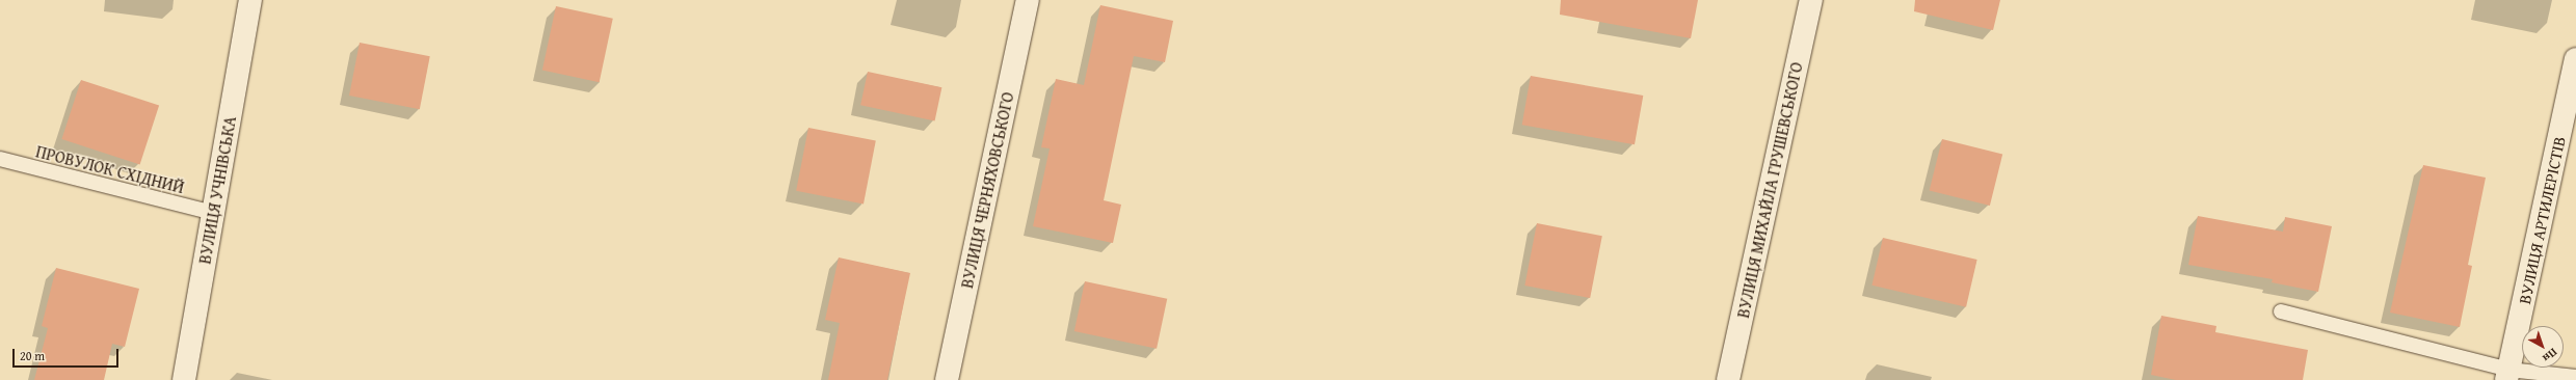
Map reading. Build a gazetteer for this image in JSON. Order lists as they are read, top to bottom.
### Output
{
  "streets": {
    "street": [
      "ВУЛИЦЯ УЧНІВСЬКА",
      "ВУЛИЦЯ ЧЕРНЯХОВСЬКОГО",
      "ВУЛИЦЯ МИХАЙЛА ГРУШЕВСЬКОГО",
      "ВУЛИЦЯ АРТИЛЕРІСТІВ"
    ],
    "lane": ["ПРОВУЛОК СХІДНИЙ"]
  },
  "crossings": [
    ["ПРОВУЛОК СХІДНИЙ", "ВУЛИЦЯ УЧНІВСЬКА"]
  ],
  "scale_bar": "20 m",
  "north": "bottom right"
}
